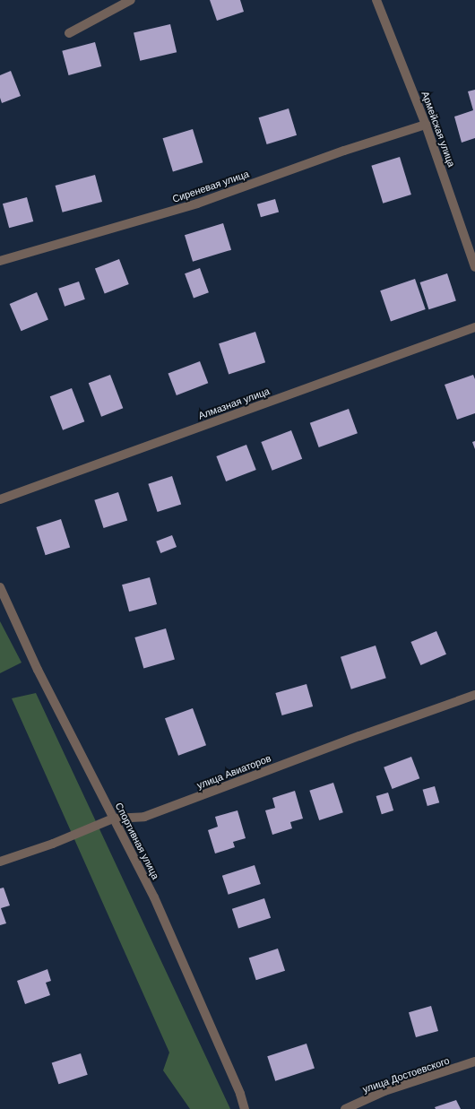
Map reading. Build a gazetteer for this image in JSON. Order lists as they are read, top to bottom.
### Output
{
  "streets": {
    "street": [
      "Армейская улица",
      "Сиреневая улица",
      "Алмазная улица",
      "улица Авиаторов",
      "Спортивная улица",
      "улица Достоевского"
    ]
  },
  "crossings": [
    ["Армейская улица", "Сиреневая улица"],
    ["улица Авиаторов", "Спортивная улица"]
  ]
}
